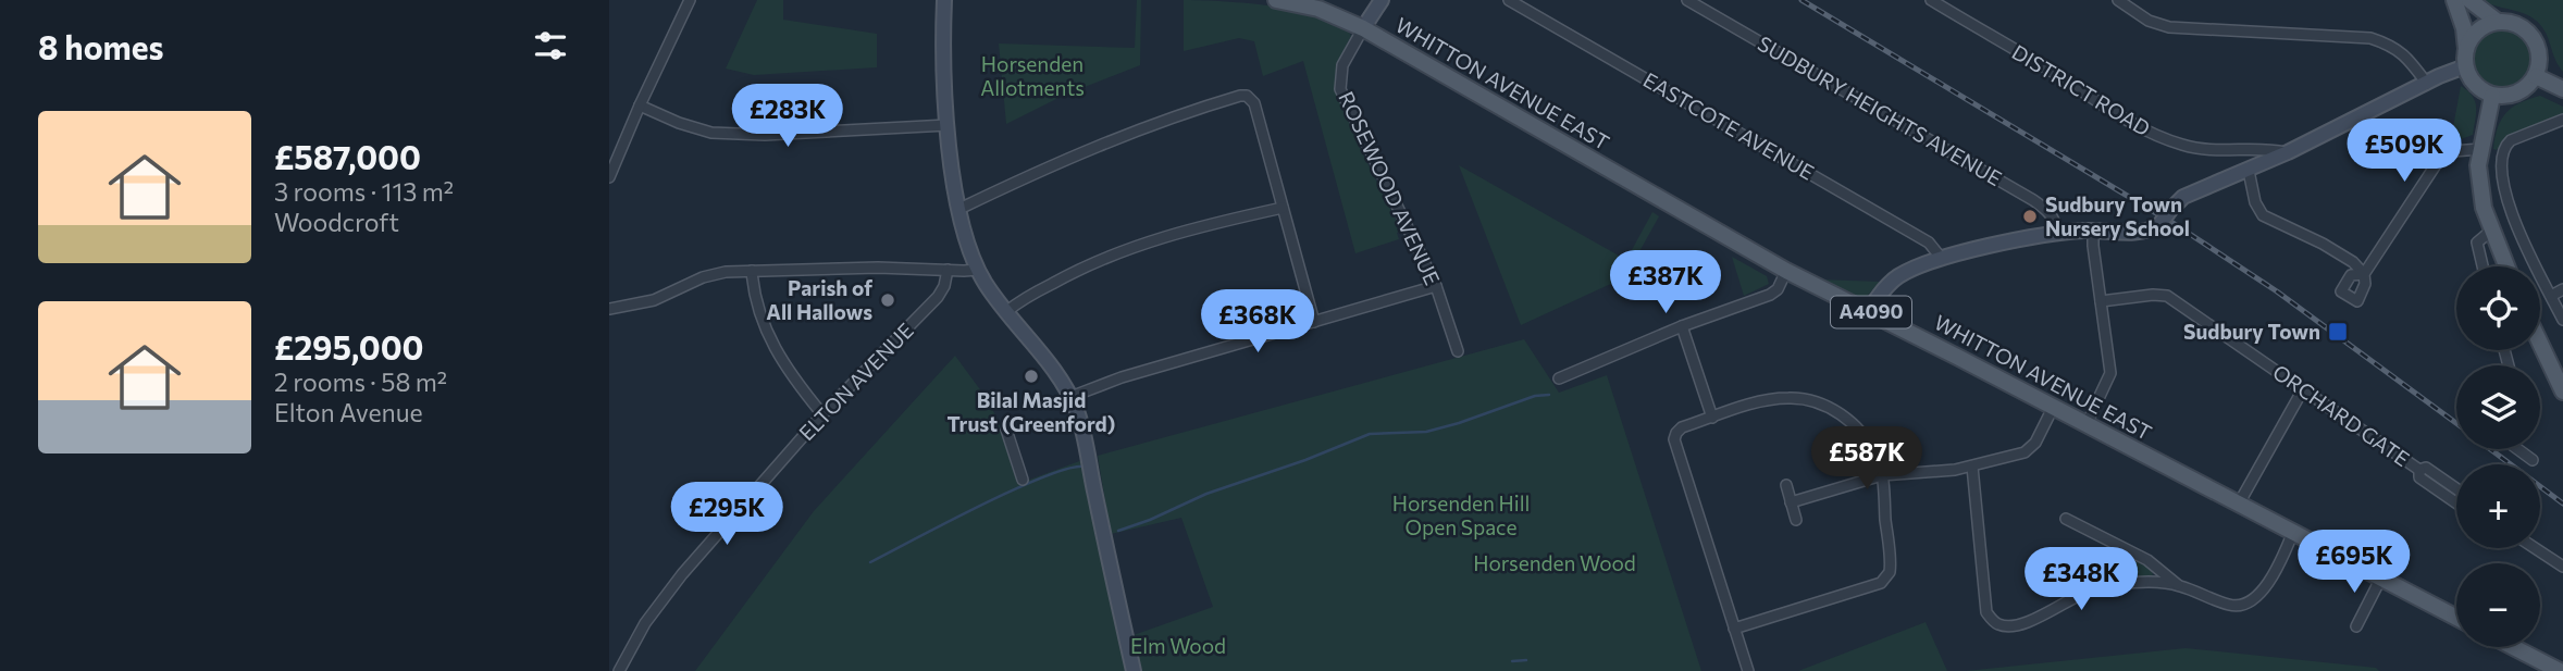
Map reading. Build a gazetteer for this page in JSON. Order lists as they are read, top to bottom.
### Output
{
  "streets": {
    "main road": ["WHITTON AVENUE EAST", "A4090"],
    "street": [
      "DISTRICT ROAD",
      "SUDBURY HEIGHTS AVENUE",
      "EASTCOTE AVENUE",
      "ROSEWOOD AVENUE",
      "ELTON AVENUE",
      "ORCHARD GATE"
    ]
  },
  "crossings": [
    ["WHITTON AVENUE EAST", "ROSEWOOD AVENUE"]
  ],
  "parks": [
    "Horsenden Allotments",
    "Horsenden Hill Open Space",
    "Horsenden Wood",
    "Elm Wood"
  ],
  "places": {
    "other": ["Sudbury Town Nursery School", "Parish of All Hallows", "Bilal Masjid Trust (Greenford)"],
    "transit": ["Sudbury Town"]
  },
  "page": {
    "heading": "8 homes",
    "price": [
      "£283K",
      "£509K",
      "£387K",
      "£368K",
      "£587K",
      "£295K",
      "£695K",
      "£348K"
    ],
    "list": [
      {
        "name": "£587,000",
        "note": "3 rooms · 113 m² · Woodcroft"
      },
      {
        "name": "£295,000",
        "note": "2 rooms · 58 m² · Elton Avenue"
      }
    ],
    "map_buttons": ["+", "−"]
  }
}
